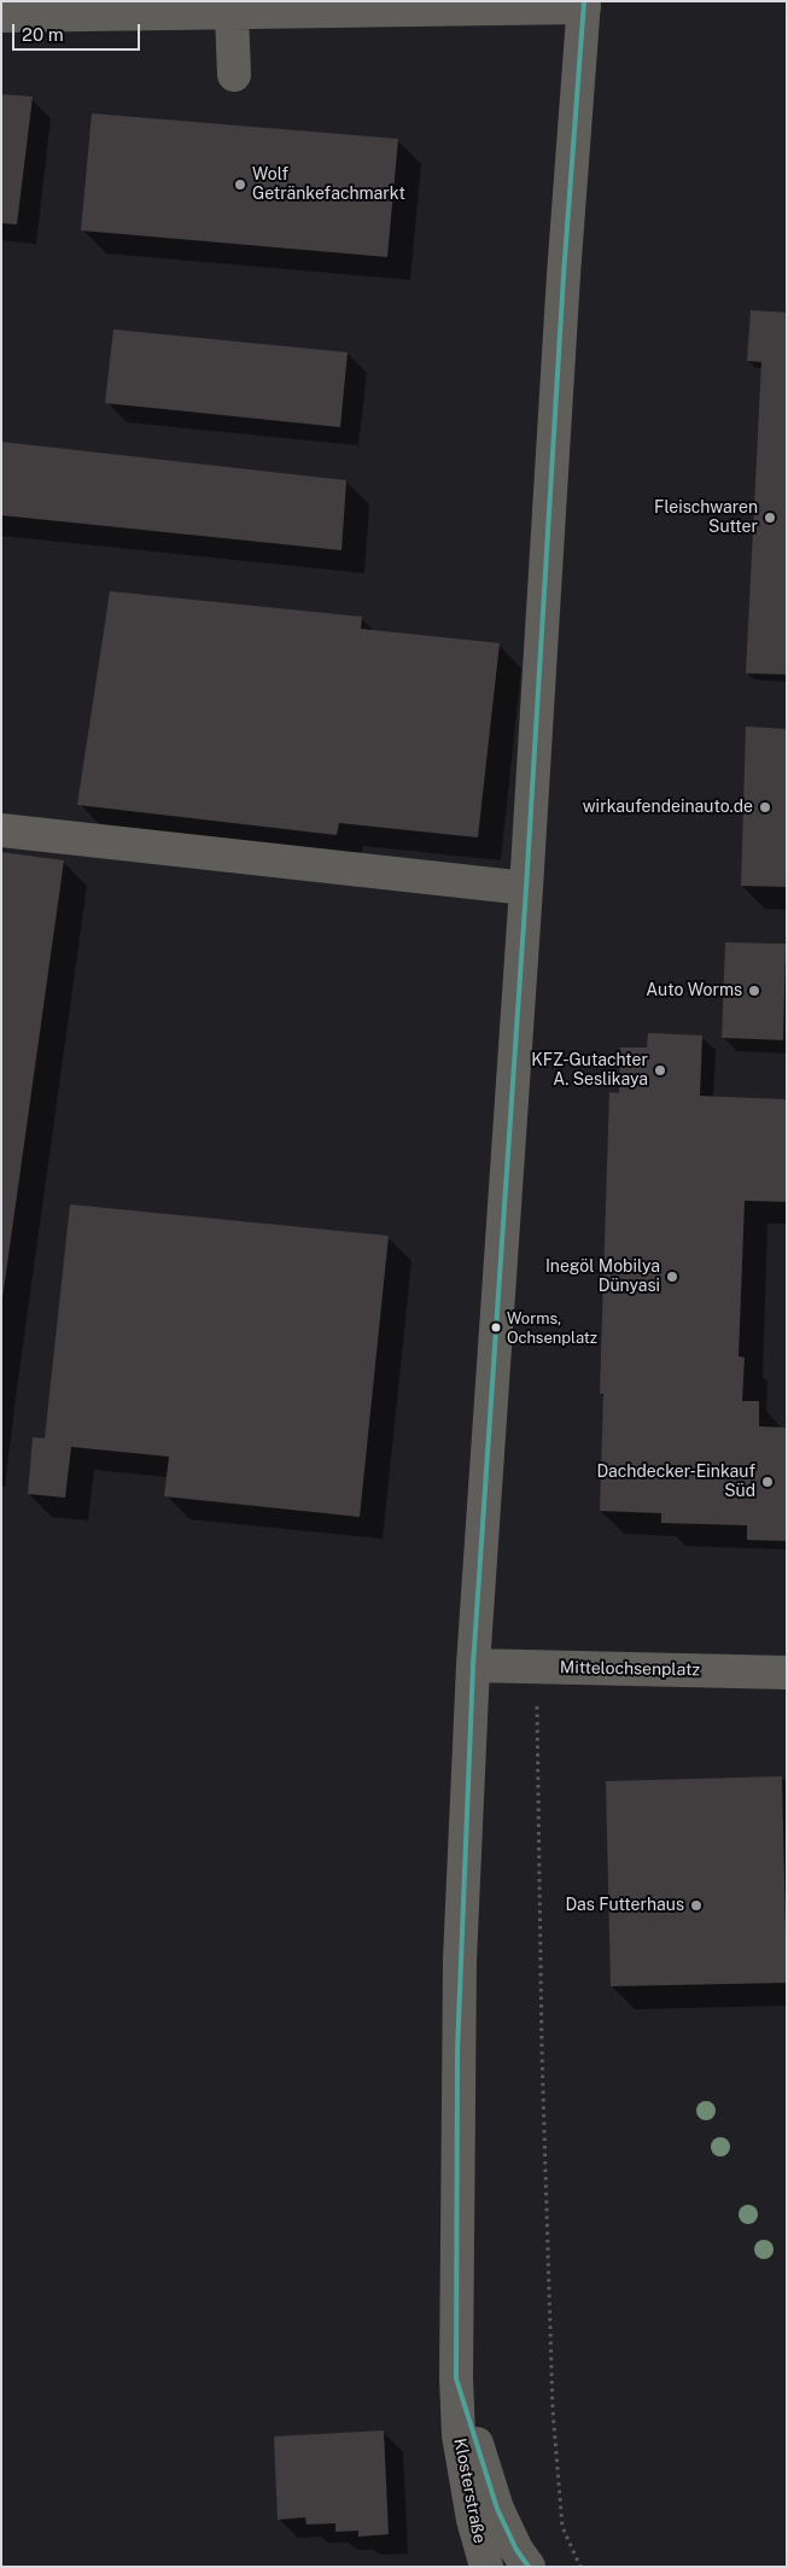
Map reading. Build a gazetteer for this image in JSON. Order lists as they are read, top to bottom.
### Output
{
  "streets": {
    "street": ["Mittelochsenplatz", "Klosterstraße"]
  },
  "crossings": [
    ["Mittelochsenplatz", "Klosterstraße"]
  ],
  "places": [
    "Wolf Getränkefachmarkt",
    "Fleischwaren Sutter",
    "wirkaufendeinauto.de",
    "Auto Worms",
    "KFZ-Gutachter A. Seslikaya",
    "Inegöl Mobilya Dünyasi",
    "Worms, Ochsenplatz",
    "Dachdecker-Einkauf Süd",
    "Das Futterhaus"
  ],
  "scale_bar": "20 m"
}
